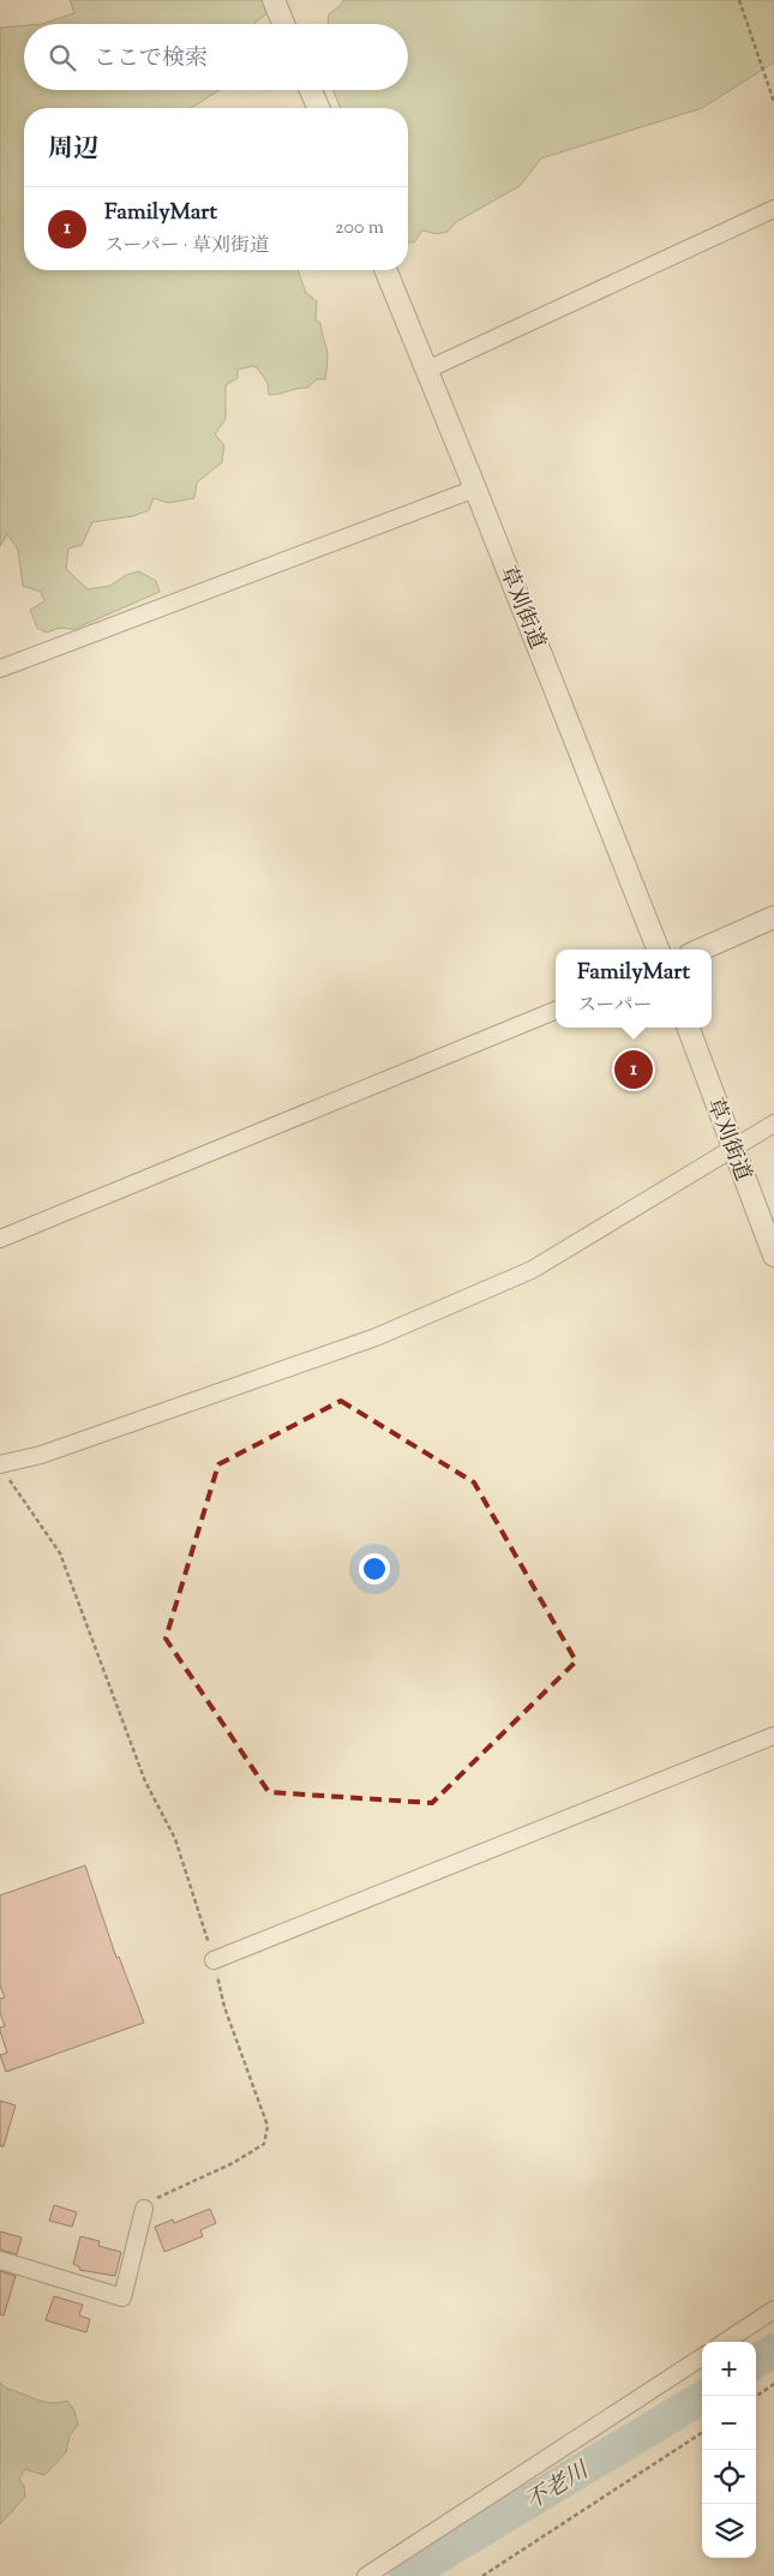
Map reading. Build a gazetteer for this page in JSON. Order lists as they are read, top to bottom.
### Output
{
  "streets": {
    "street": ["草刈街道"]
  },
  "water": ["不老川"],
  "page": {
    "search": "ここで検索",
    "heading": "周辺",
    "list": [
      {
        "mark": "1",
        "name": "FamilyMart",
        "note": "スーパー · 草刈街道",
        "value": "200 m"
      }
    ],
    "popup": ["FamilyMart", "スーパー"],
    "pins": "1",
    "map_buttons": ["+", "−"]
  }
}
